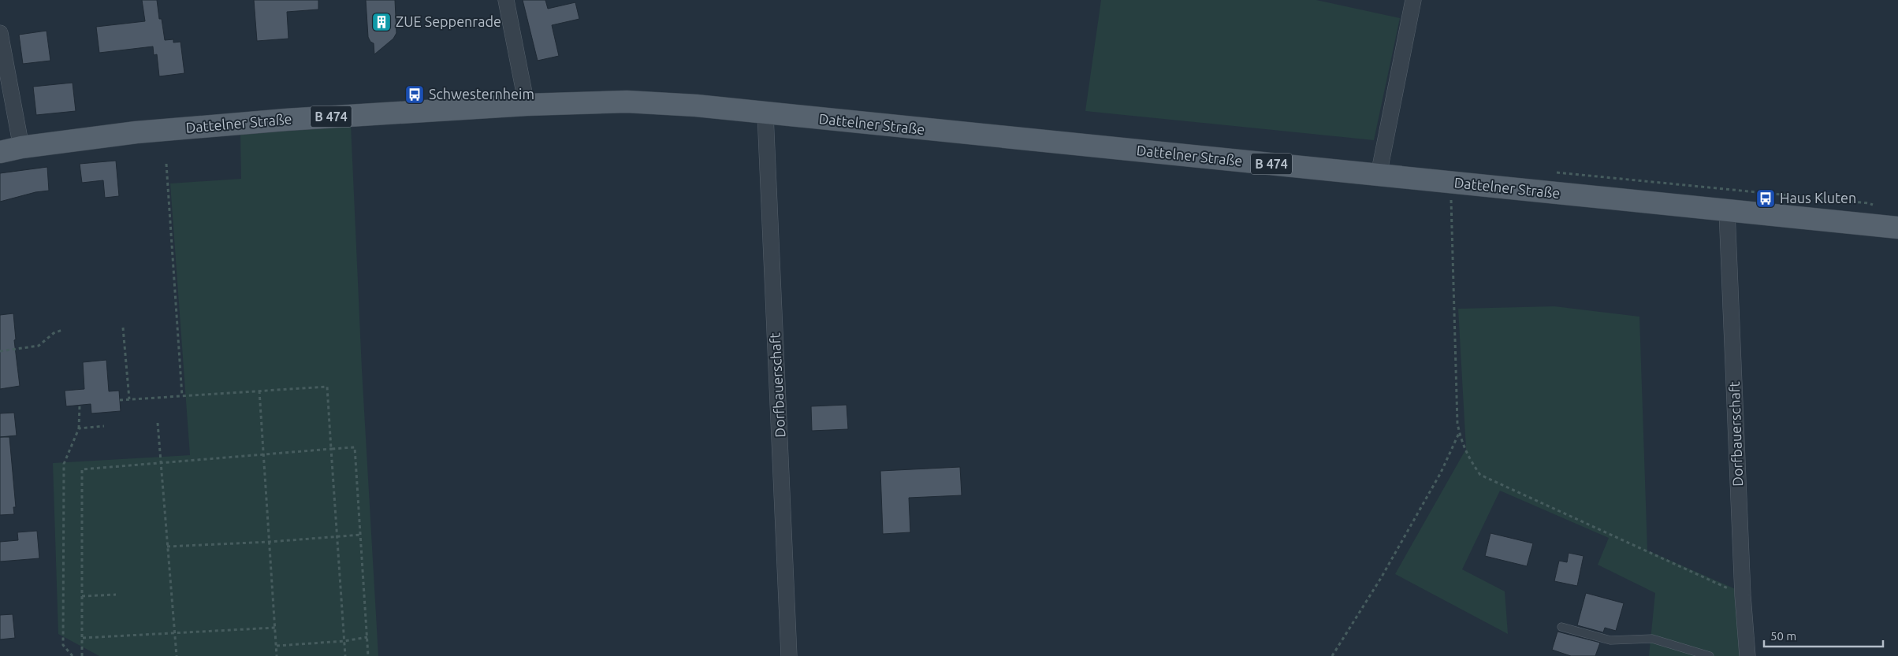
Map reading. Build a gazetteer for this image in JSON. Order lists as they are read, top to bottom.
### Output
{
  "streets": {
    "main road": ["B 474", "Dattelner Straße"],
    "street": ["Dorfbauerschaft"]
  },
  "crossings": [
    ["Dattelner Straße", "Dorfbauerschaft"]
  ],
  "places": {
    "building": ["ZUE Seppenrade"],
    "bus stop": ["Schwesternheim", "Haus Kluten"]
  },
  "scale_bar": "50 m"
}
